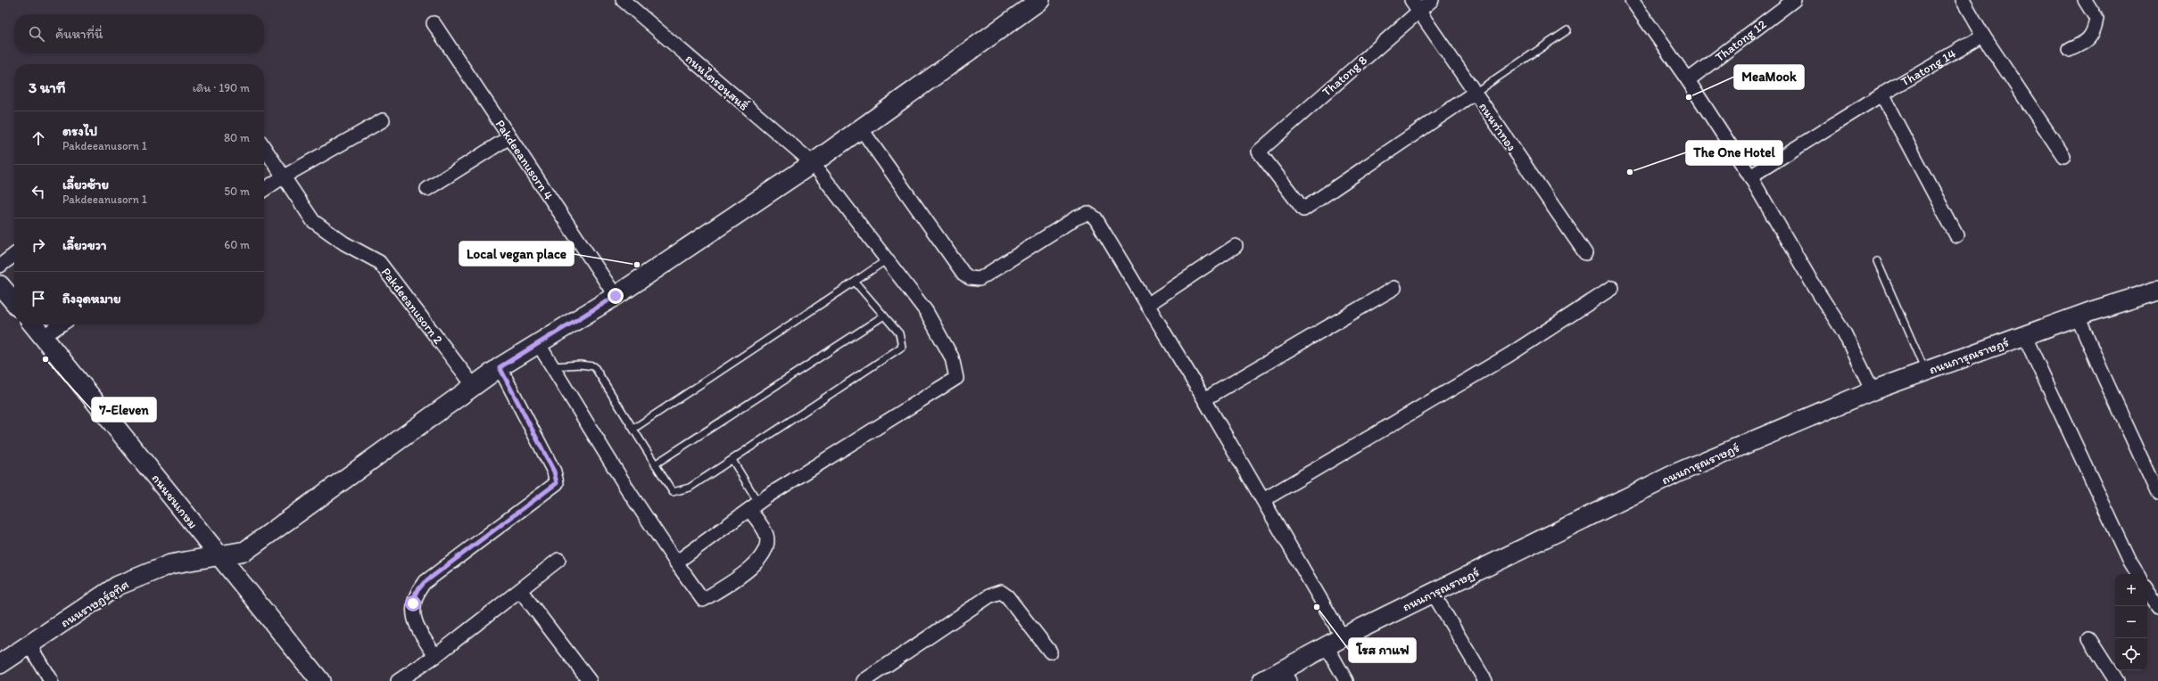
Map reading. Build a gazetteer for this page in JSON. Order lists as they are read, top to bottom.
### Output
{
  "streets": {
    "street": [
      "Thatong 12",
      "Thatong 14",
      "Thatong 8",
      "ถนนไตรอนุสนธิ์",
      "ถนนท่าทอง",
      "Pakdeeanusorn 4",
      "Pakdeeanusorn 2",
      "ถนนการุณราษฏร์",
      "ถนนชนเกษม",
      "ถนนราษฏร์อุทิศ"
    ]
  },
  "crossings": [
    ["Thatong 8", "ถนนท่าทอง"],
    ["ถนนไตรอนุสนธิ์", "ถนนราษฏร์อุทิศ"],
    ["Pakdeeanusorn 4", "ถนนราษฏร์อุทิศ"],
    ["Pakdeeanusorn 2", "ถนนราษฏร์อุทิศ"],
    ["ถนนชนเกษม", "ถนนราษฏร์อุทิศ"]
  ],
  "places": [
    "MeaMook",
    "The One Hotel",
    "Local vegan place",
    "7-Eleven",
    "โรส กาแฟ"
  ],
  "page": {
    "search": "ค้นหาที่นี่",
    "heading": ["3 นาที", "เดิน · 190 m"],
    "list": [
      ["ตรงไป", "Pakdeeanusorn 1", "80 m"],
      ["เลี้ยวซ้าย", "Pakdeeanusorn 1", "50 m"],
      ["เลี้ยวขวา", "60 m"],
      "ถึงจุดหมาย"
    ],
    "map_buttons": ["+", "−"]
  }
}
